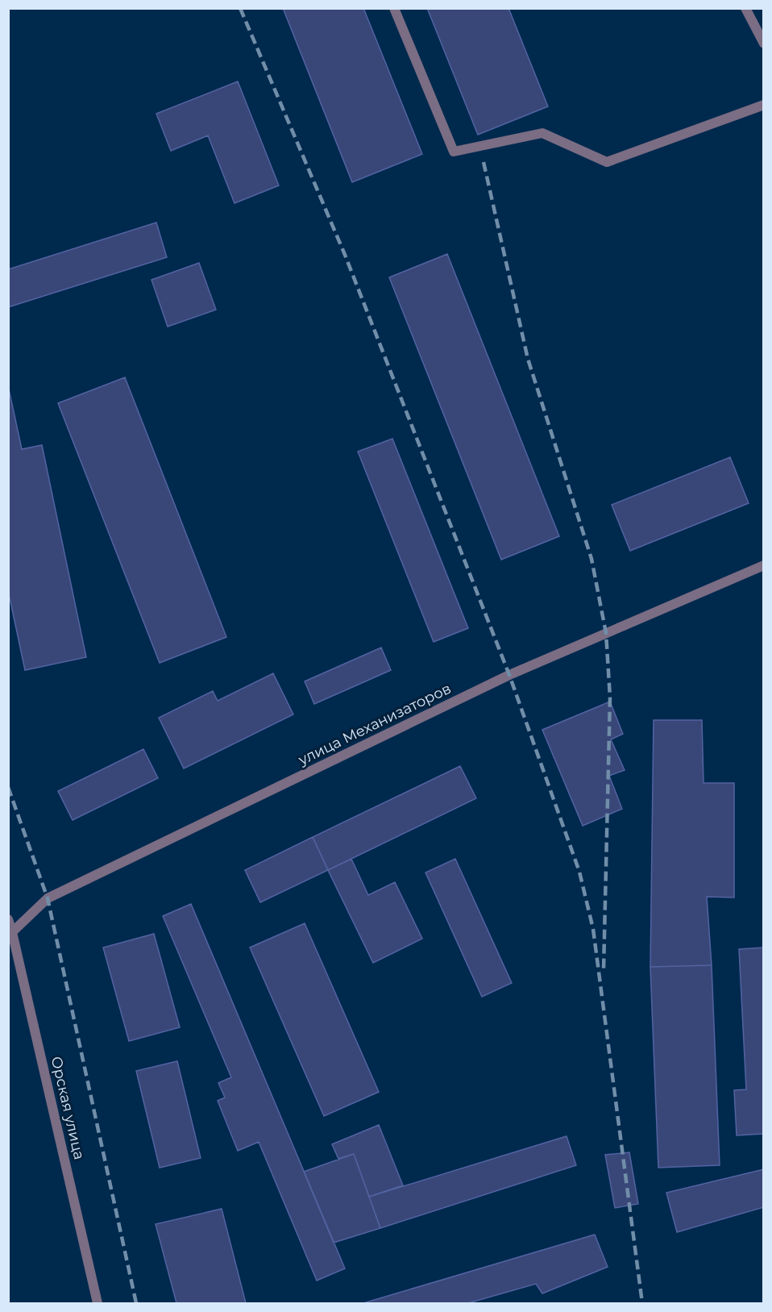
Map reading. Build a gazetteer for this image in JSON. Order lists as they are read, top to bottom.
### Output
{
  "streets": {
    "street": ["улица Механизаторов", "Орская улица"]
  },
  "crossings": [
    ["улица Механизаторов", "Орская улица"]
  ]
}
